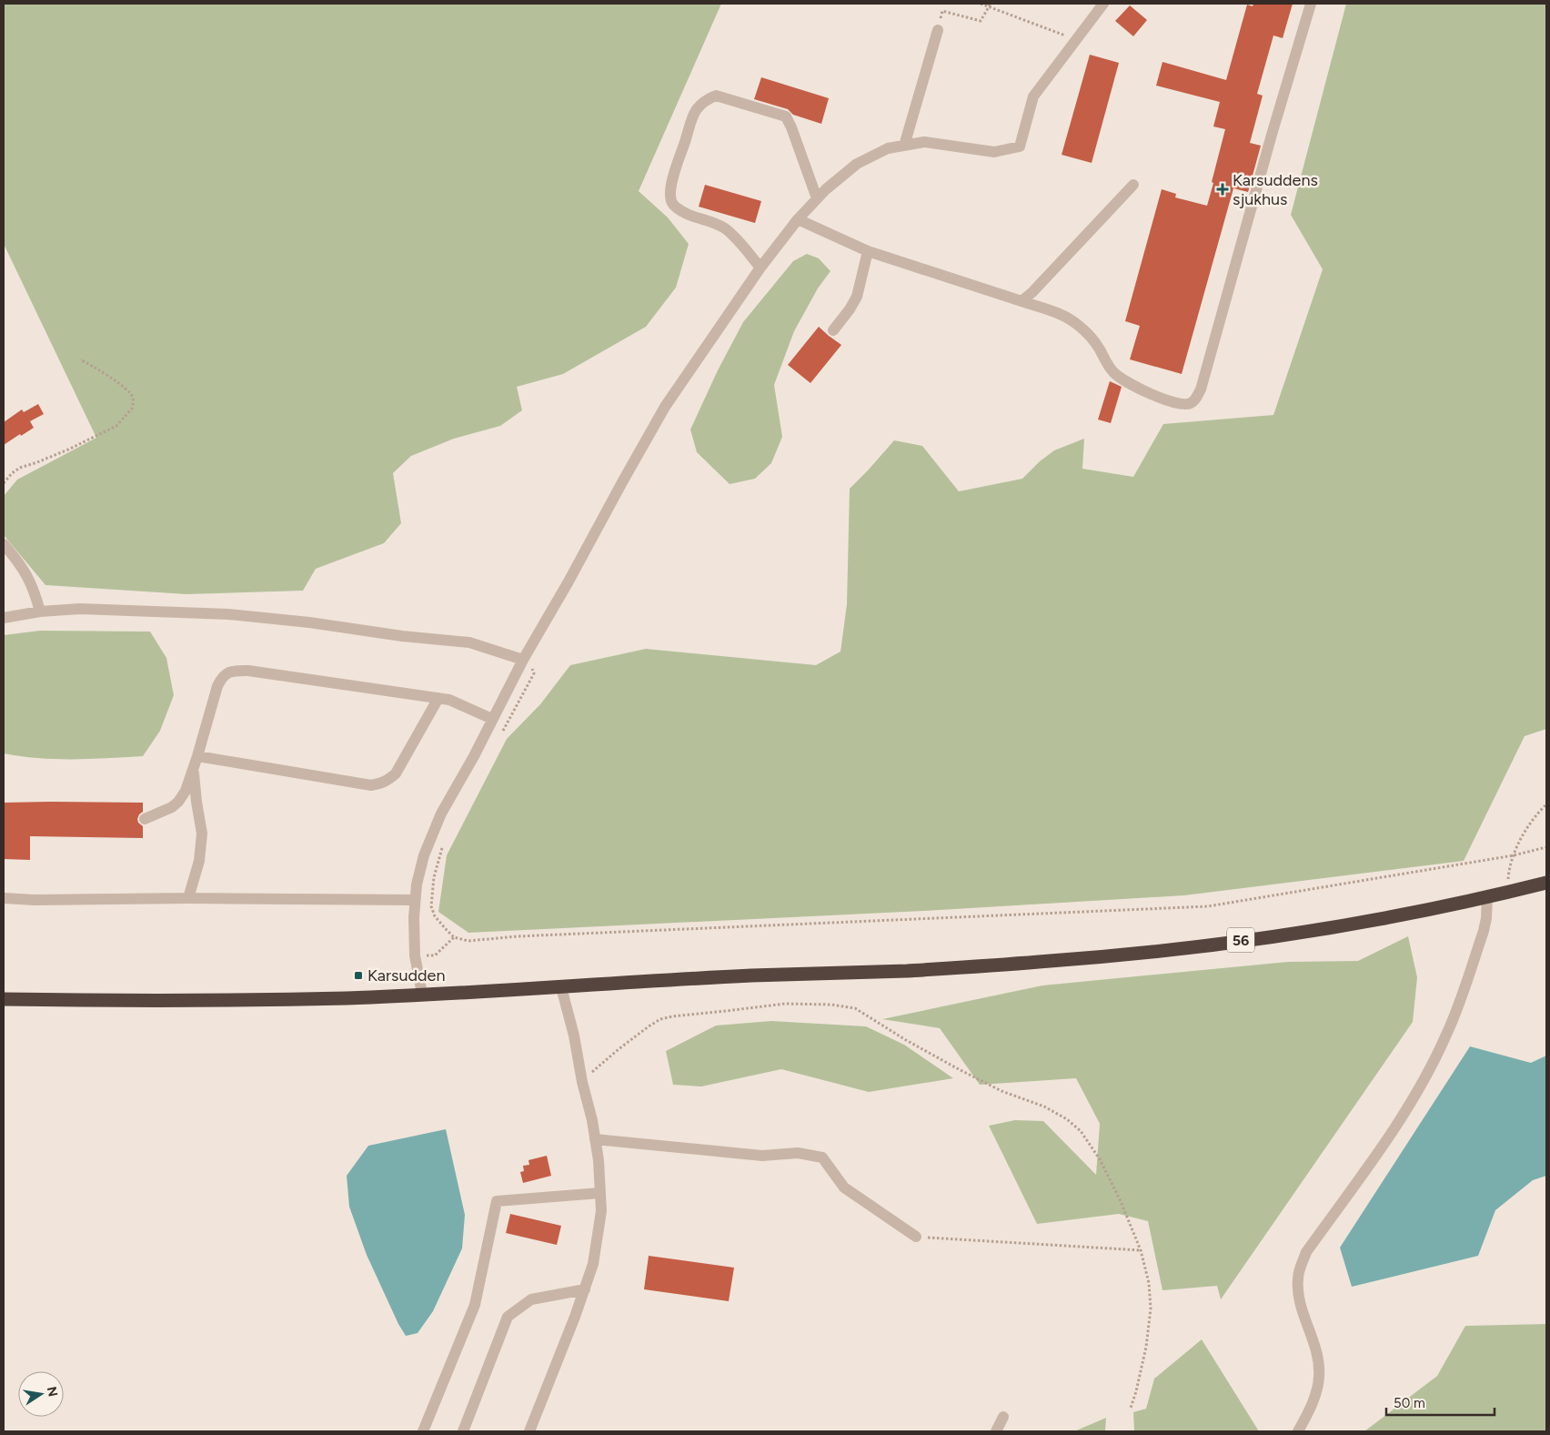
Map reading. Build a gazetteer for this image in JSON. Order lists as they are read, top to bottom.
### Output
{
  "streets": {
    "highway": ["56"]
  },
  "places": {
    "health": ["Karsuddens sjukhus"],
    "transit": ["Karsudden"]
  },
  "scale_bar": "50 m",
  "north": "right"
}
